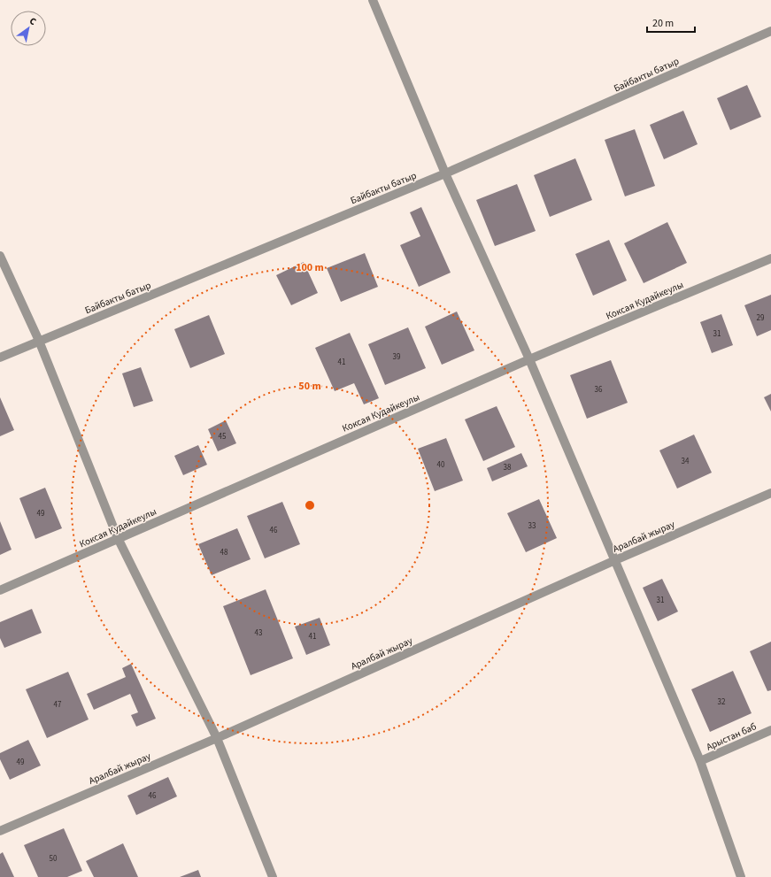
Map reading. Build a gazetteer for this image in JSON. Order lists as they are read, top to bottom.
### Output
{
  "streets": {
    "street": [
      "Байбакты батыр",
      "Коксая Кудайкеулы",
      "Аралбай жырау",
      "Арыстан баб"
    ]
  },
  "house_numbers": [
    "29",
    "31",
    "39",
    "41",
    "36",
    "45",
    "34",
    "40",
    "38",
    "49",
    "33",
    "46",
    "48",
    "31",
    "43",
    "41",
    "32",
    "47",
    "49",
    "46",
    "50"
  ],
  "scale_bar": "20 m",
  "north": "top right",
  "rings": ["100 m", "50 m"]
}
